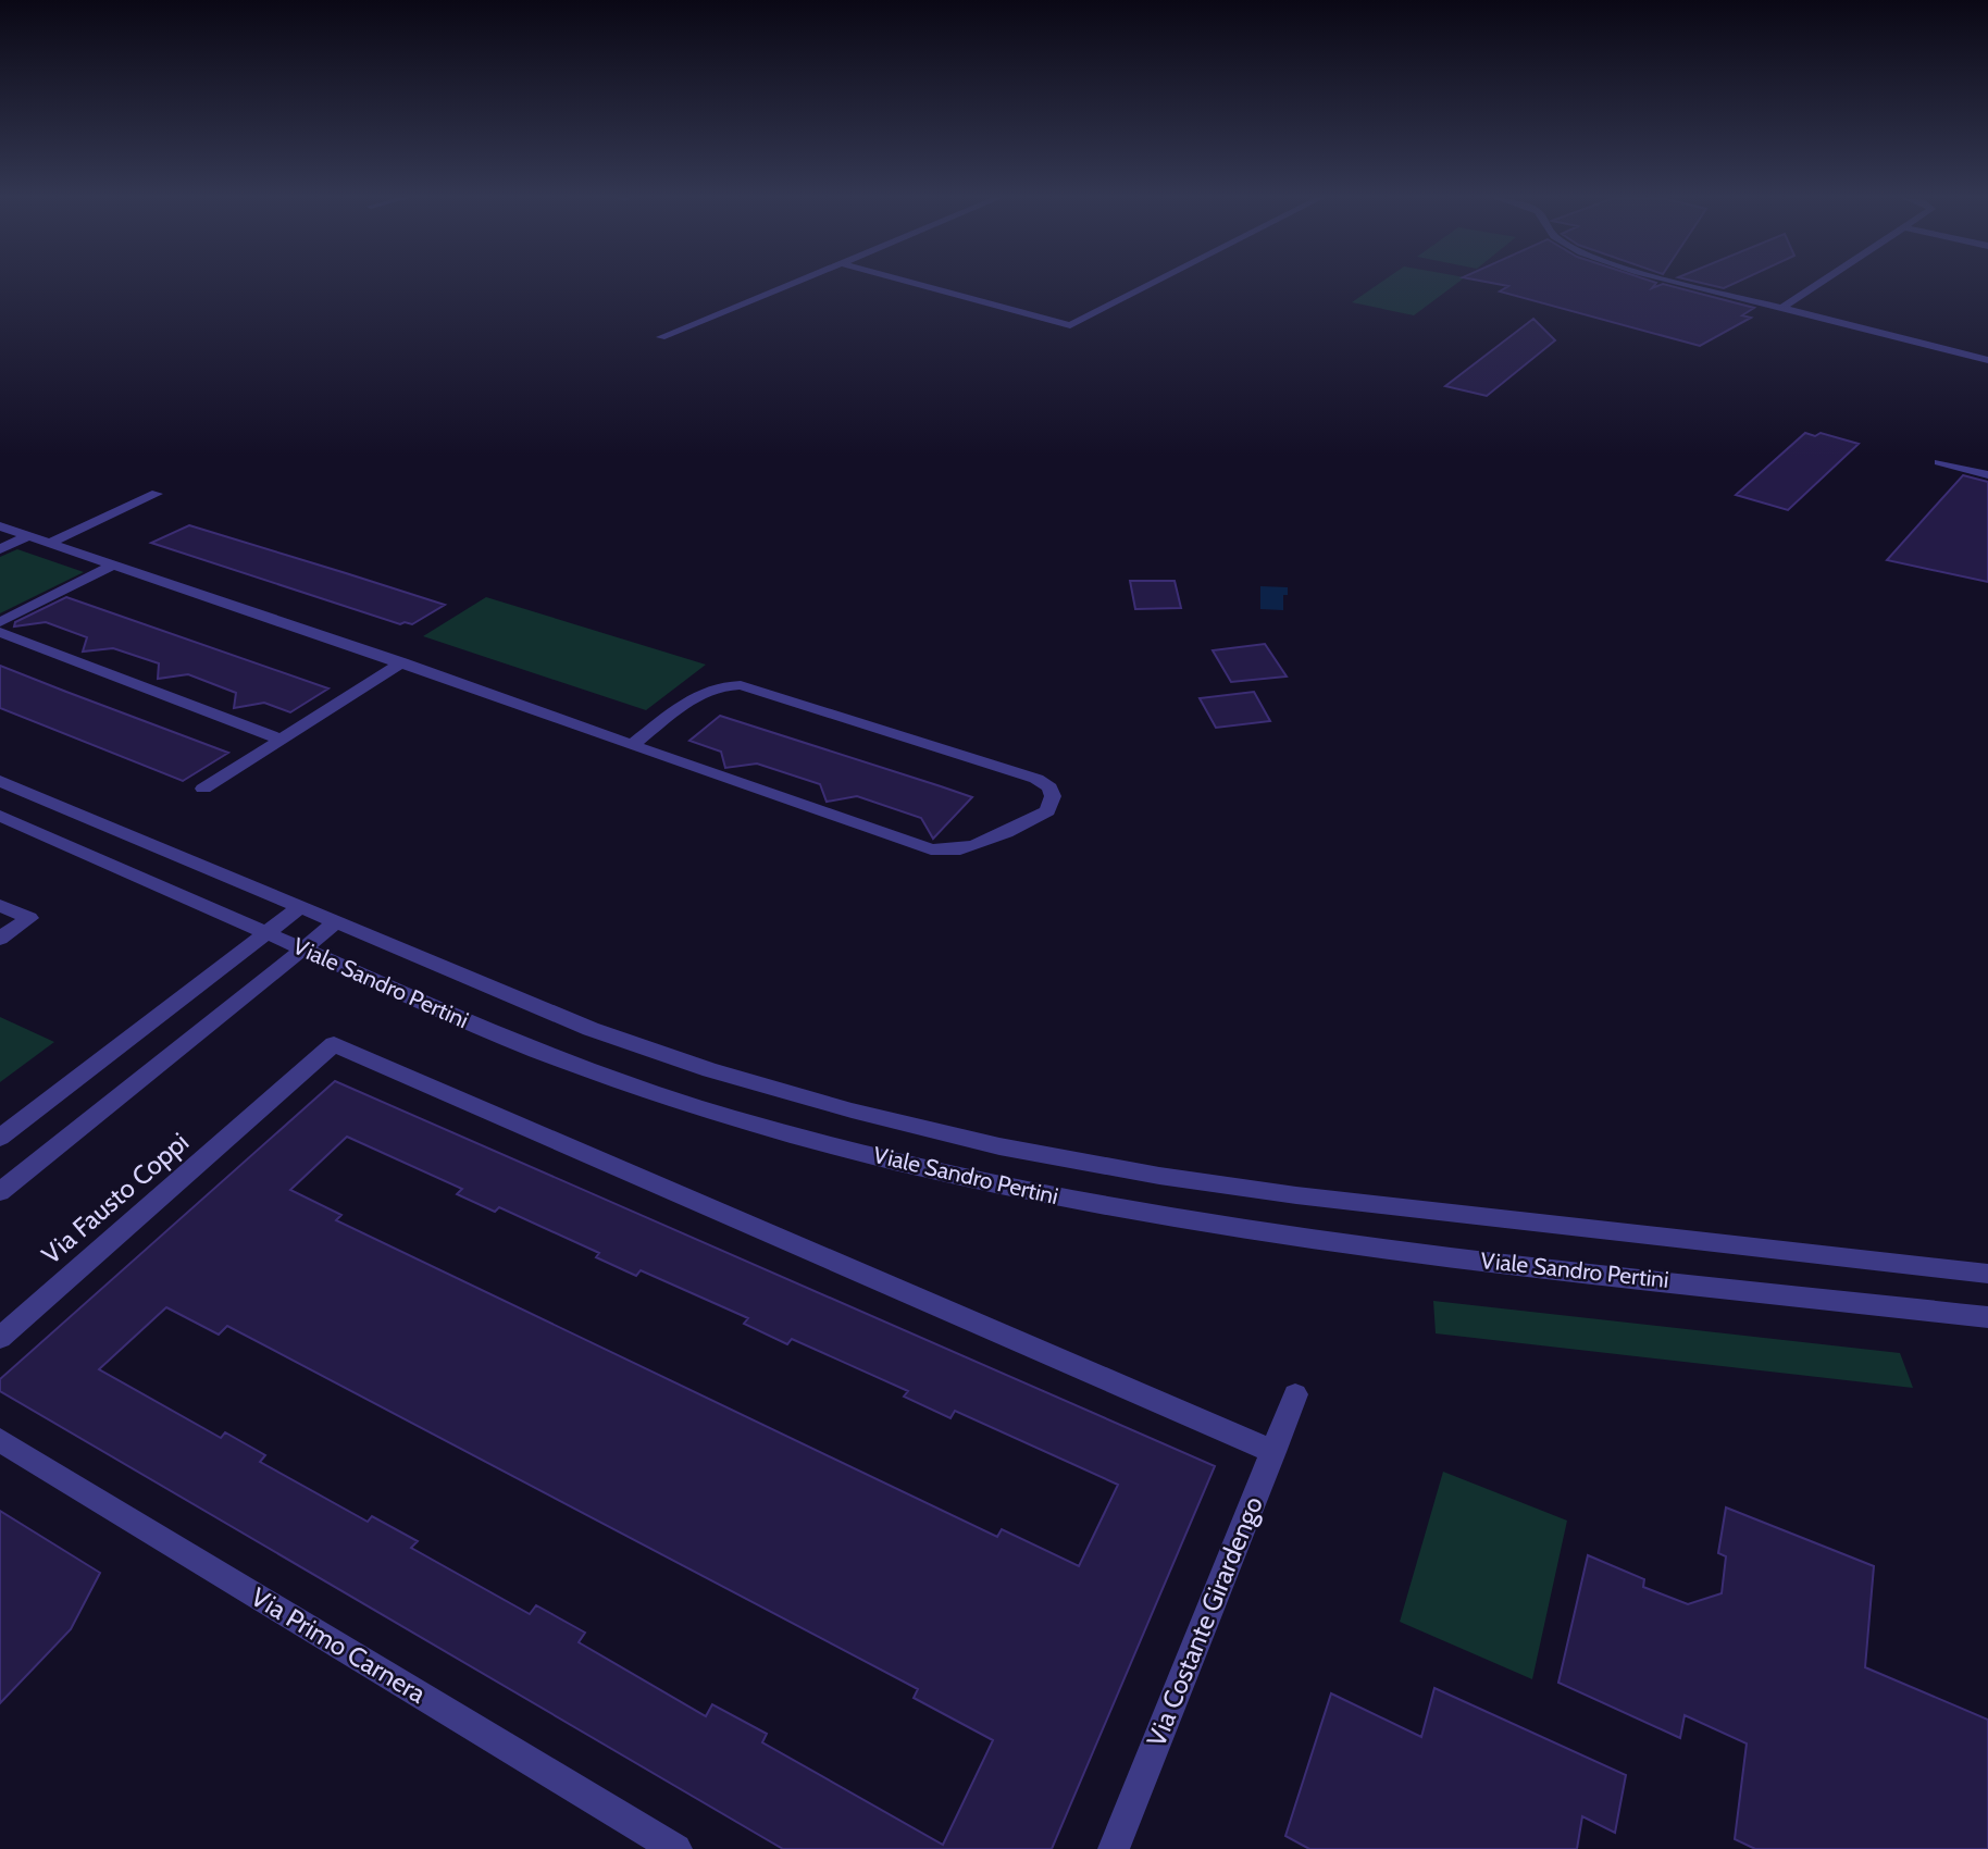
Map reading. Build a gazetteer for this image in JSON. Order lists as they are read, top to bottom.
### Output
{
  "streets": {
    "street": [
      "Viale Sandro Pertini",
      "Via Fausto Coppi",
      "Via Costante Girardengo",
      "Via Primo Carnera"
    ]
  },
  "crossings": [
    ["Via Fausto Coppi", "Via Costante Girardengo"]
  ]
}
